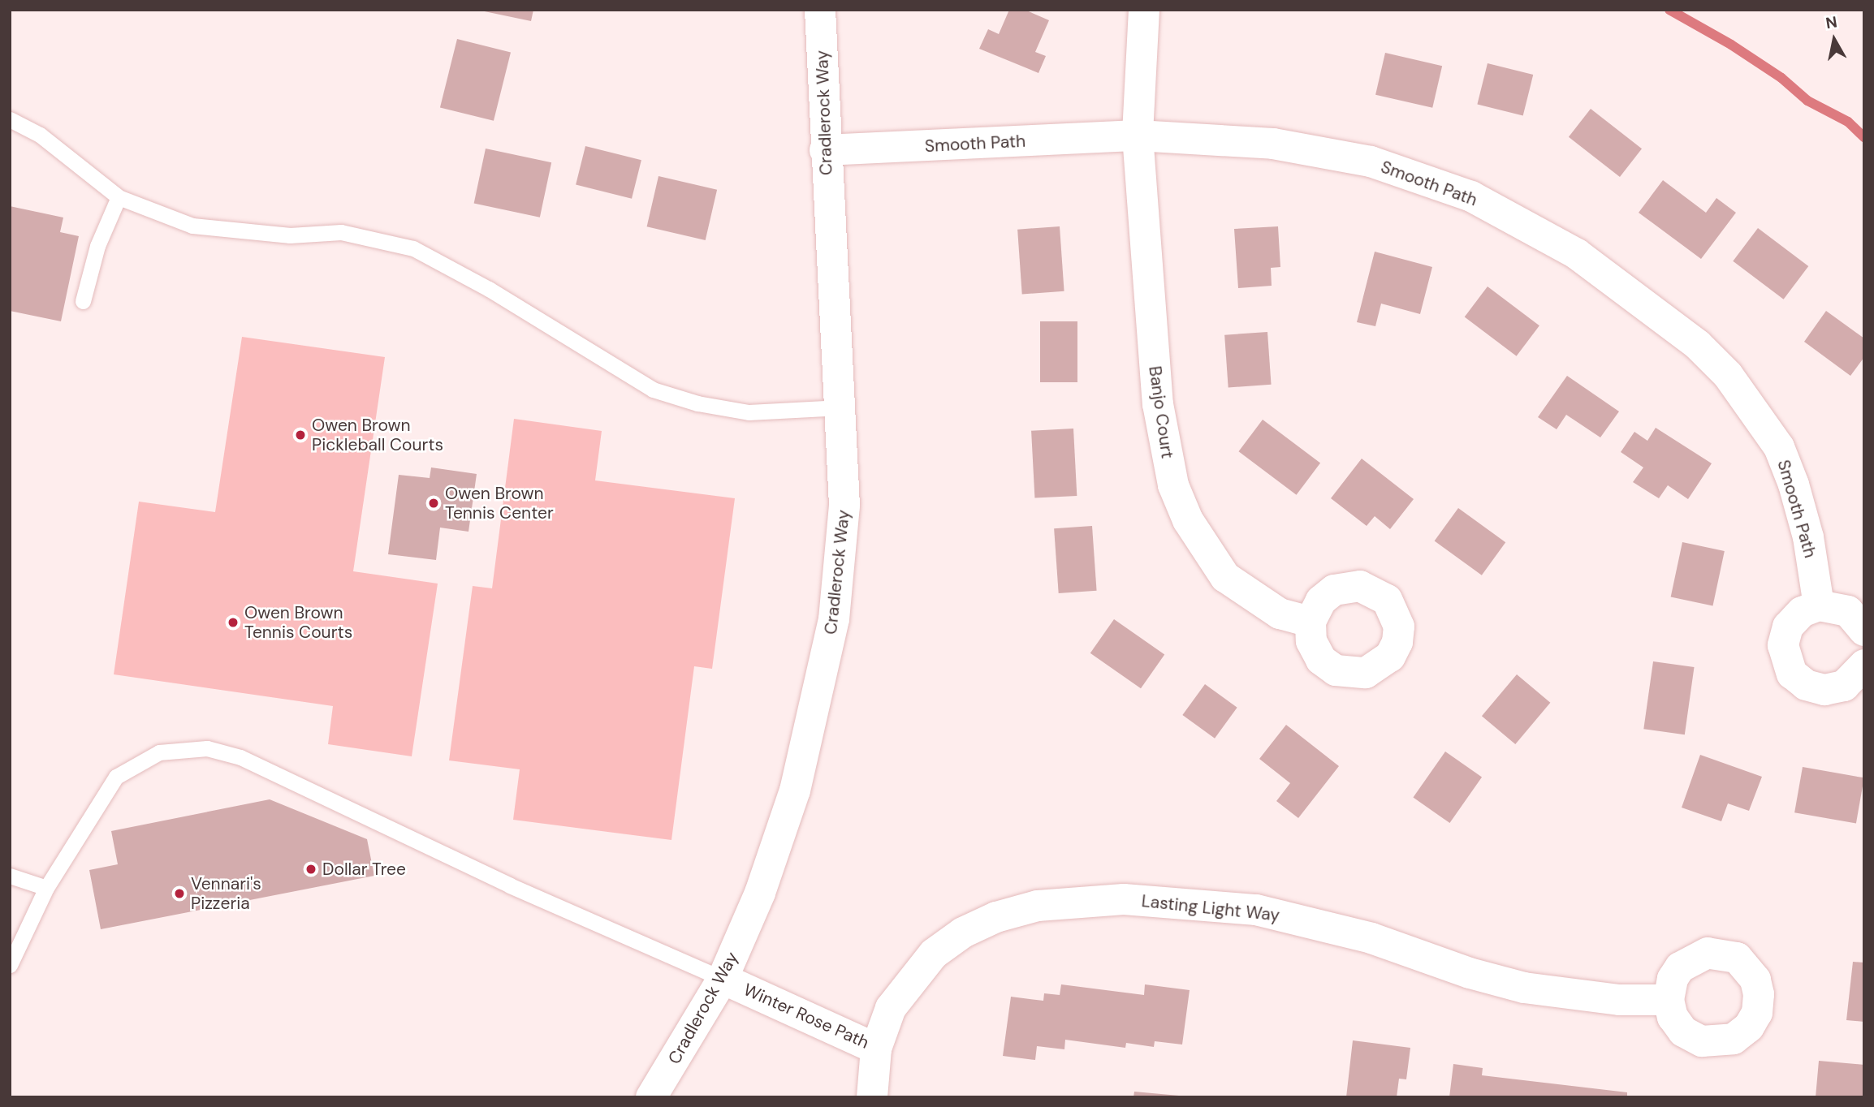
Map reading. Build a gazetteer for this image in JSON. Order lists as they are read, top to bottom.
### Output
{
  "streets": {
    "street": [
      "Cradlerock Way",
      "Smooth Path",
      "Banjo Court",
      "Lasting Light Way",
      "Winter Rose Path"
    ]
  },
  "crossings": [
    ["Cradlerock Way", "Smooth Path"],
    ["Cradlerock Way", "Winter Rose Path"],
    ["Smooth Path", "Banjo Court"],
    ["Lasting Light Way", "Winter Rose Path"]
  ],
  "places": [
    "Owen Brown Pickleball Courts",
    "Owen Brown Tennis Center",
    "Owen Brown Tennis Courts",
    "Dollar Tree",
    "Vennari's Pizzeria"
  ],
  "north": "top"
}
